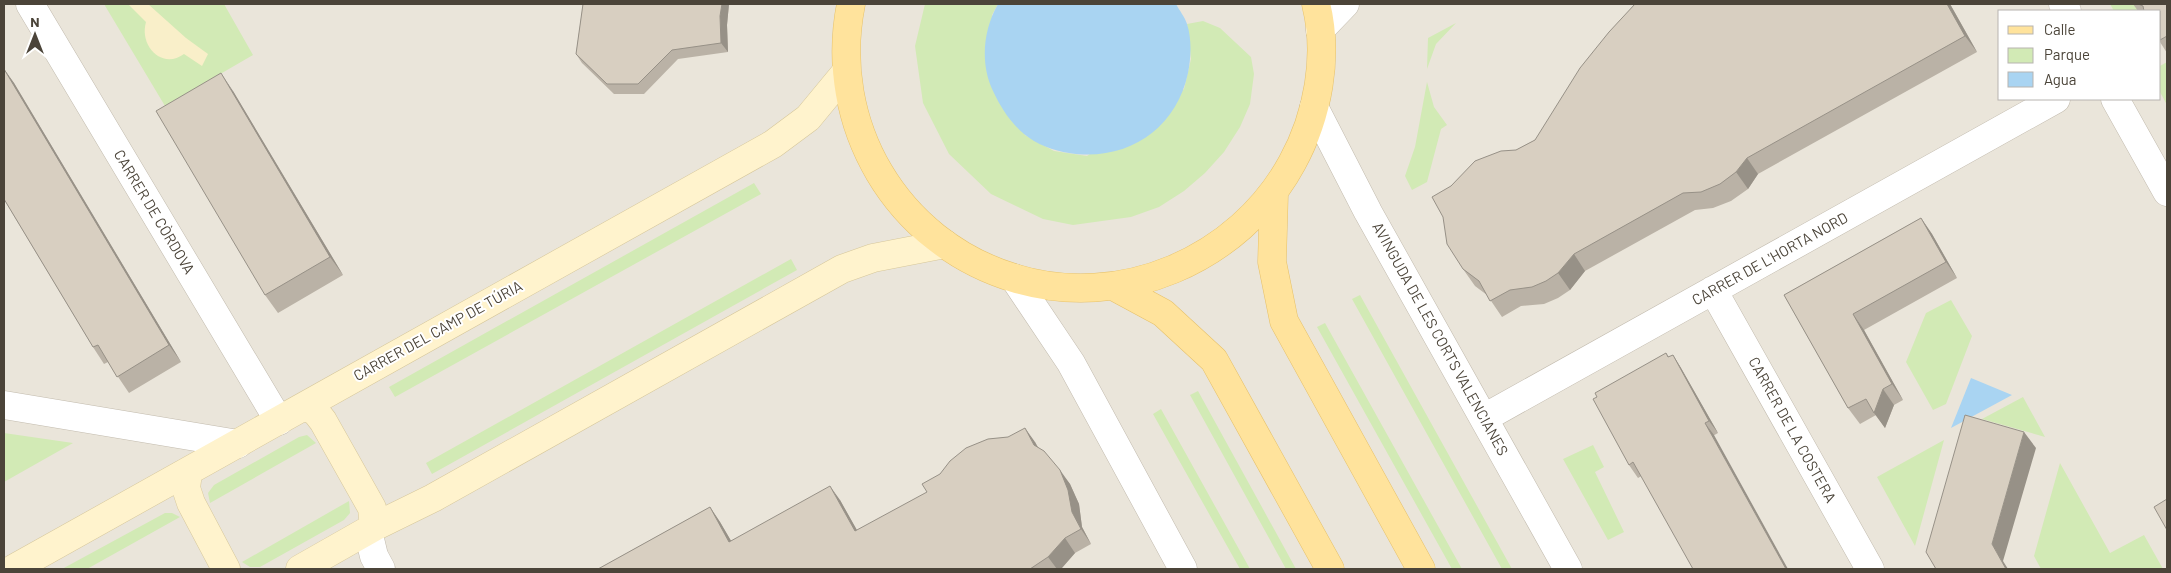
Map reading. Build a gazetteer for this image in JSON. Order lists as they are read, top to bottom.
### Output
{
  "streets": {
    "main road": ["CARRER DEL CAMP DE TÚRIA"],
    "street": [
      "CARRER DE CÒRDOVA",
      "CARRER DE L'HORTA NORD",
      "AVINGUDA DE LES CORTS VALENCIANES",
      "CARRER DE LA COSTERA"
    ]
  },
  "crossings": [
    ["CARRER DE CÒRDOVA", "CARRER DEL CAMP DE TÚRIA"],
    ["CARRER DE L'HORTA NORD", "AVINGUDA DE LES CORTS VALENCIANES"],
    ["CARRER DE L'HORTA NORD", "CARRER DE LA COSTERA"]
  ],
  "legend": ["Calle", "Parque", "Agua"],
  "north": "top"
}
